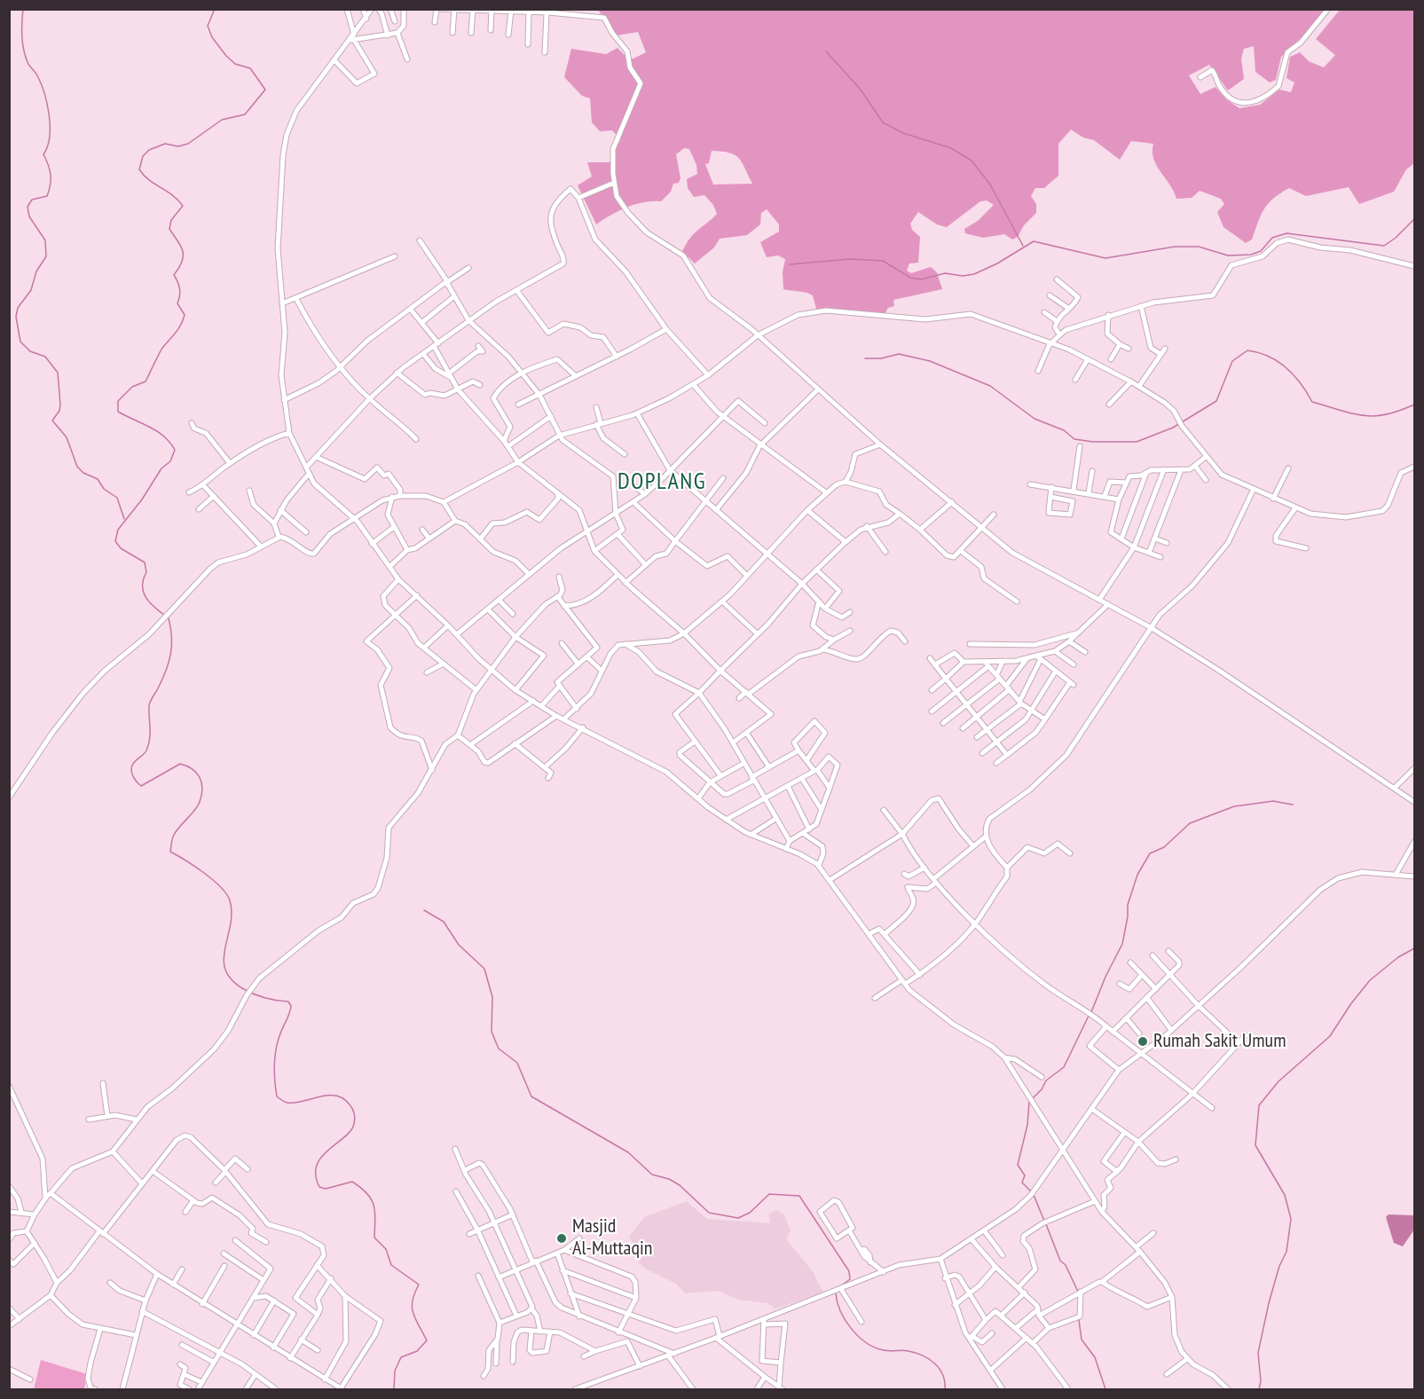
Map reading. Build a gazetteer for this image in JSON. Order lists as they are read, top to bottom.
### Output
{
  "districts": ["DOPLANG"],
  "places": ["Rumah Sakit Umum", "Masjid Al-Muttaqin"]
}
